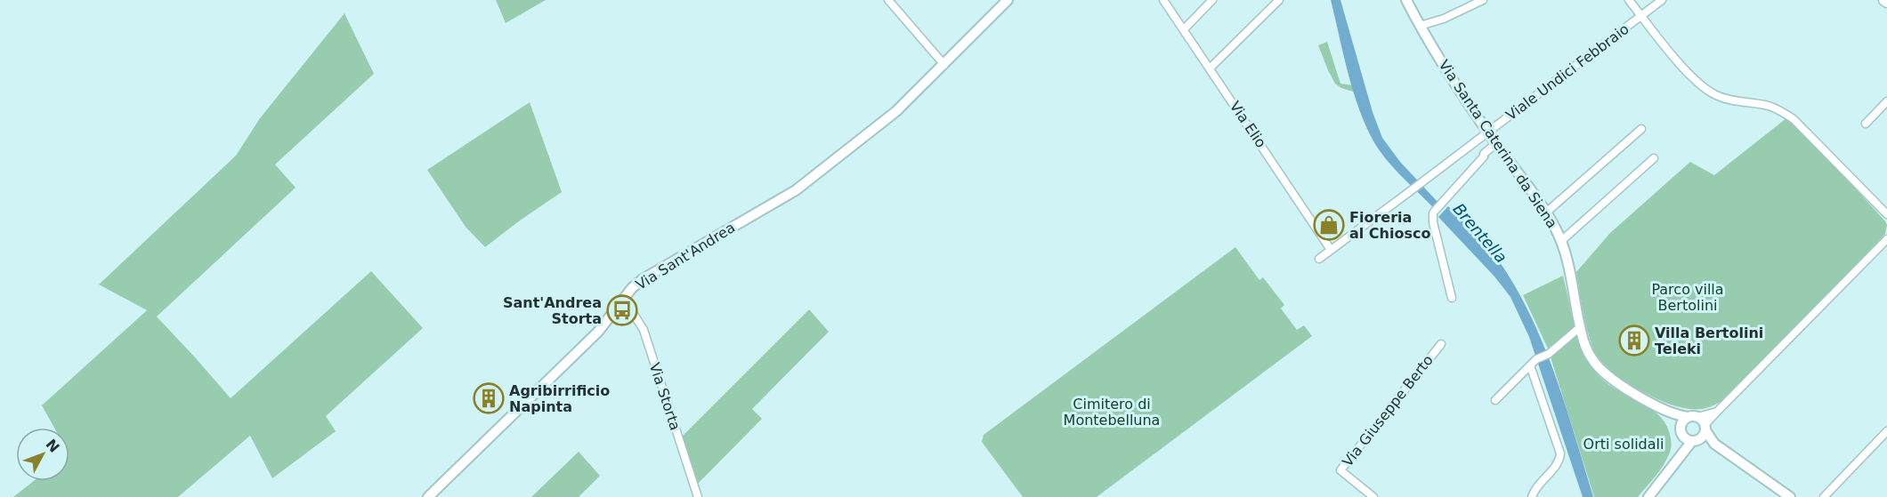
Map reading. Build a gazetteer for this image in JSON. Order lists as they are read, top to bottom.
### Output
{
  "streets": {
    "street": [
      "Viale Undici Febbraio",
      "Via Elio",
      "Via Santa Caterina da Siena",
      "Via Sant'Andrea",
      "Via Storta",
      "Via Giuseppe Berto"
    ]
  },
  "crossings": [
    ["Viale Undici Febbraio", "Via Elio"],
    ["Viale Undici Febbraio", "Via Santa Caterina da Siena"],
    ["Via Sant'Andrea", "Via Storta"]
  ],
  "water": ["Brentella"],
  "parks": ["Parco villa Bertolini", "Cimitero di Montebelluna", "Orti solidali"],
  "places": {
    "shop": ["Fioreria al Chiosco"],
    "bus stop": ["Sant'Andrea Storta"],
    "building": ["Villa Bertolini Teleki", "Agribirrificio Napinta"]
  },
  "north": "top right"
}
